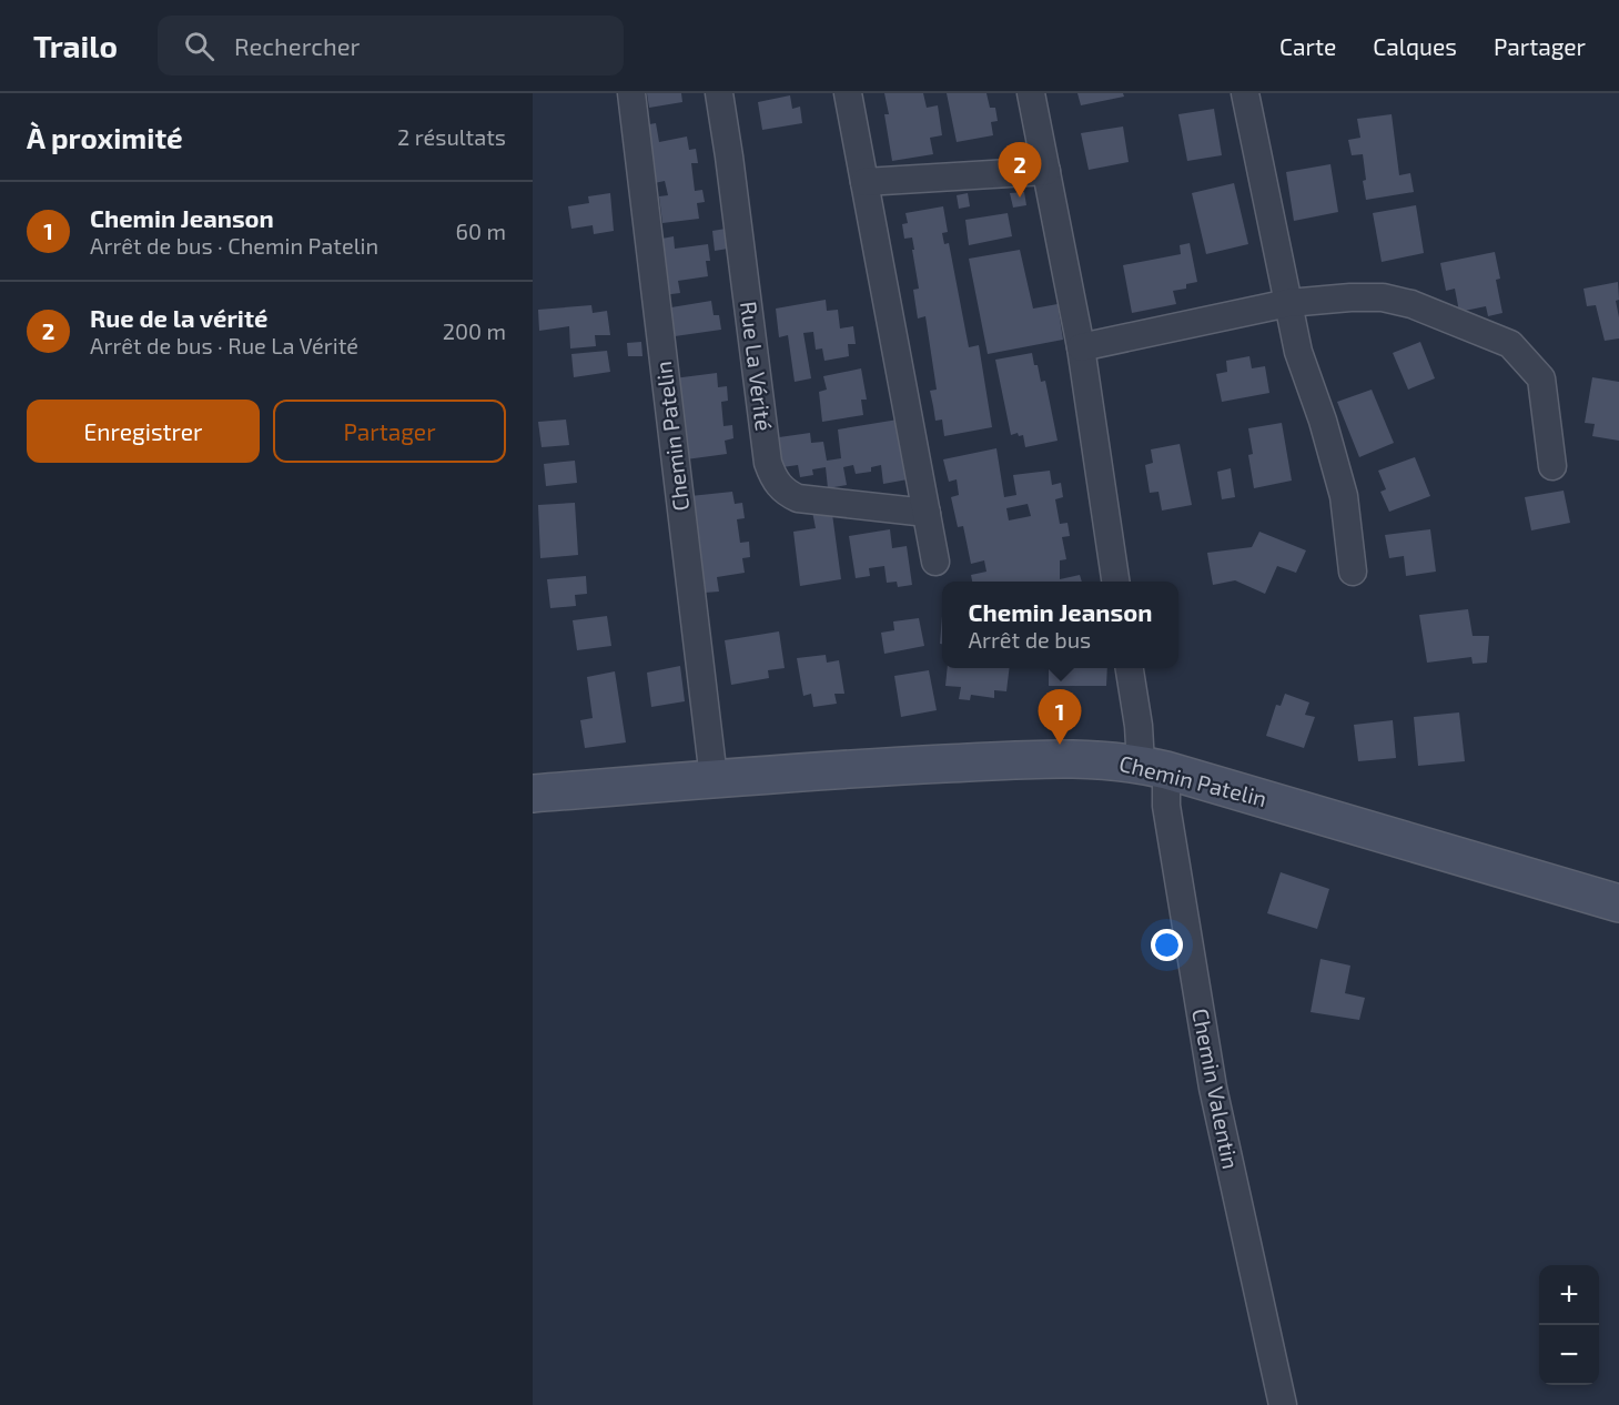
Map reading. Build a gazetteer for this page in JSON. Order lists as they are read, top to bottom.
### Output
{
  "streets": {
    "main road": ["Chemin Patelin"],
    "street": ["Rue La Vérité", "Chemin Valentin"]
  },
  "crossings": [
    ["Chemin Patelin", "Chemin Valentin"]
  ],
  "page": {
    "header": "Trailo",
    "search": "Rechercher",
    "nav": ["Carte", "Calques", "Partager"],
    "heading": ["À proximité", "2 résultats"],
    "pins": ["2", "1"],
    "list": [
      {
        "mark": "1",
        "name": "Chemin Jeanson",
        "note": "Arrêt de bus · Chemin Patelin",
        "value": "60 m"
      },
      {
        "mark": "2",
        "name": "Rue de la vérité",
        "note": "Arrêt de bus · Rue La Vérité",
        "value": "200 m"
      }
    ],
    "buttons": ["Enregistrer", "Partager"],
    "popup": ["Chemin Jeanson", "Arrêt de bus"],
    "map_buttons": ["+", "−"]
  }
}
